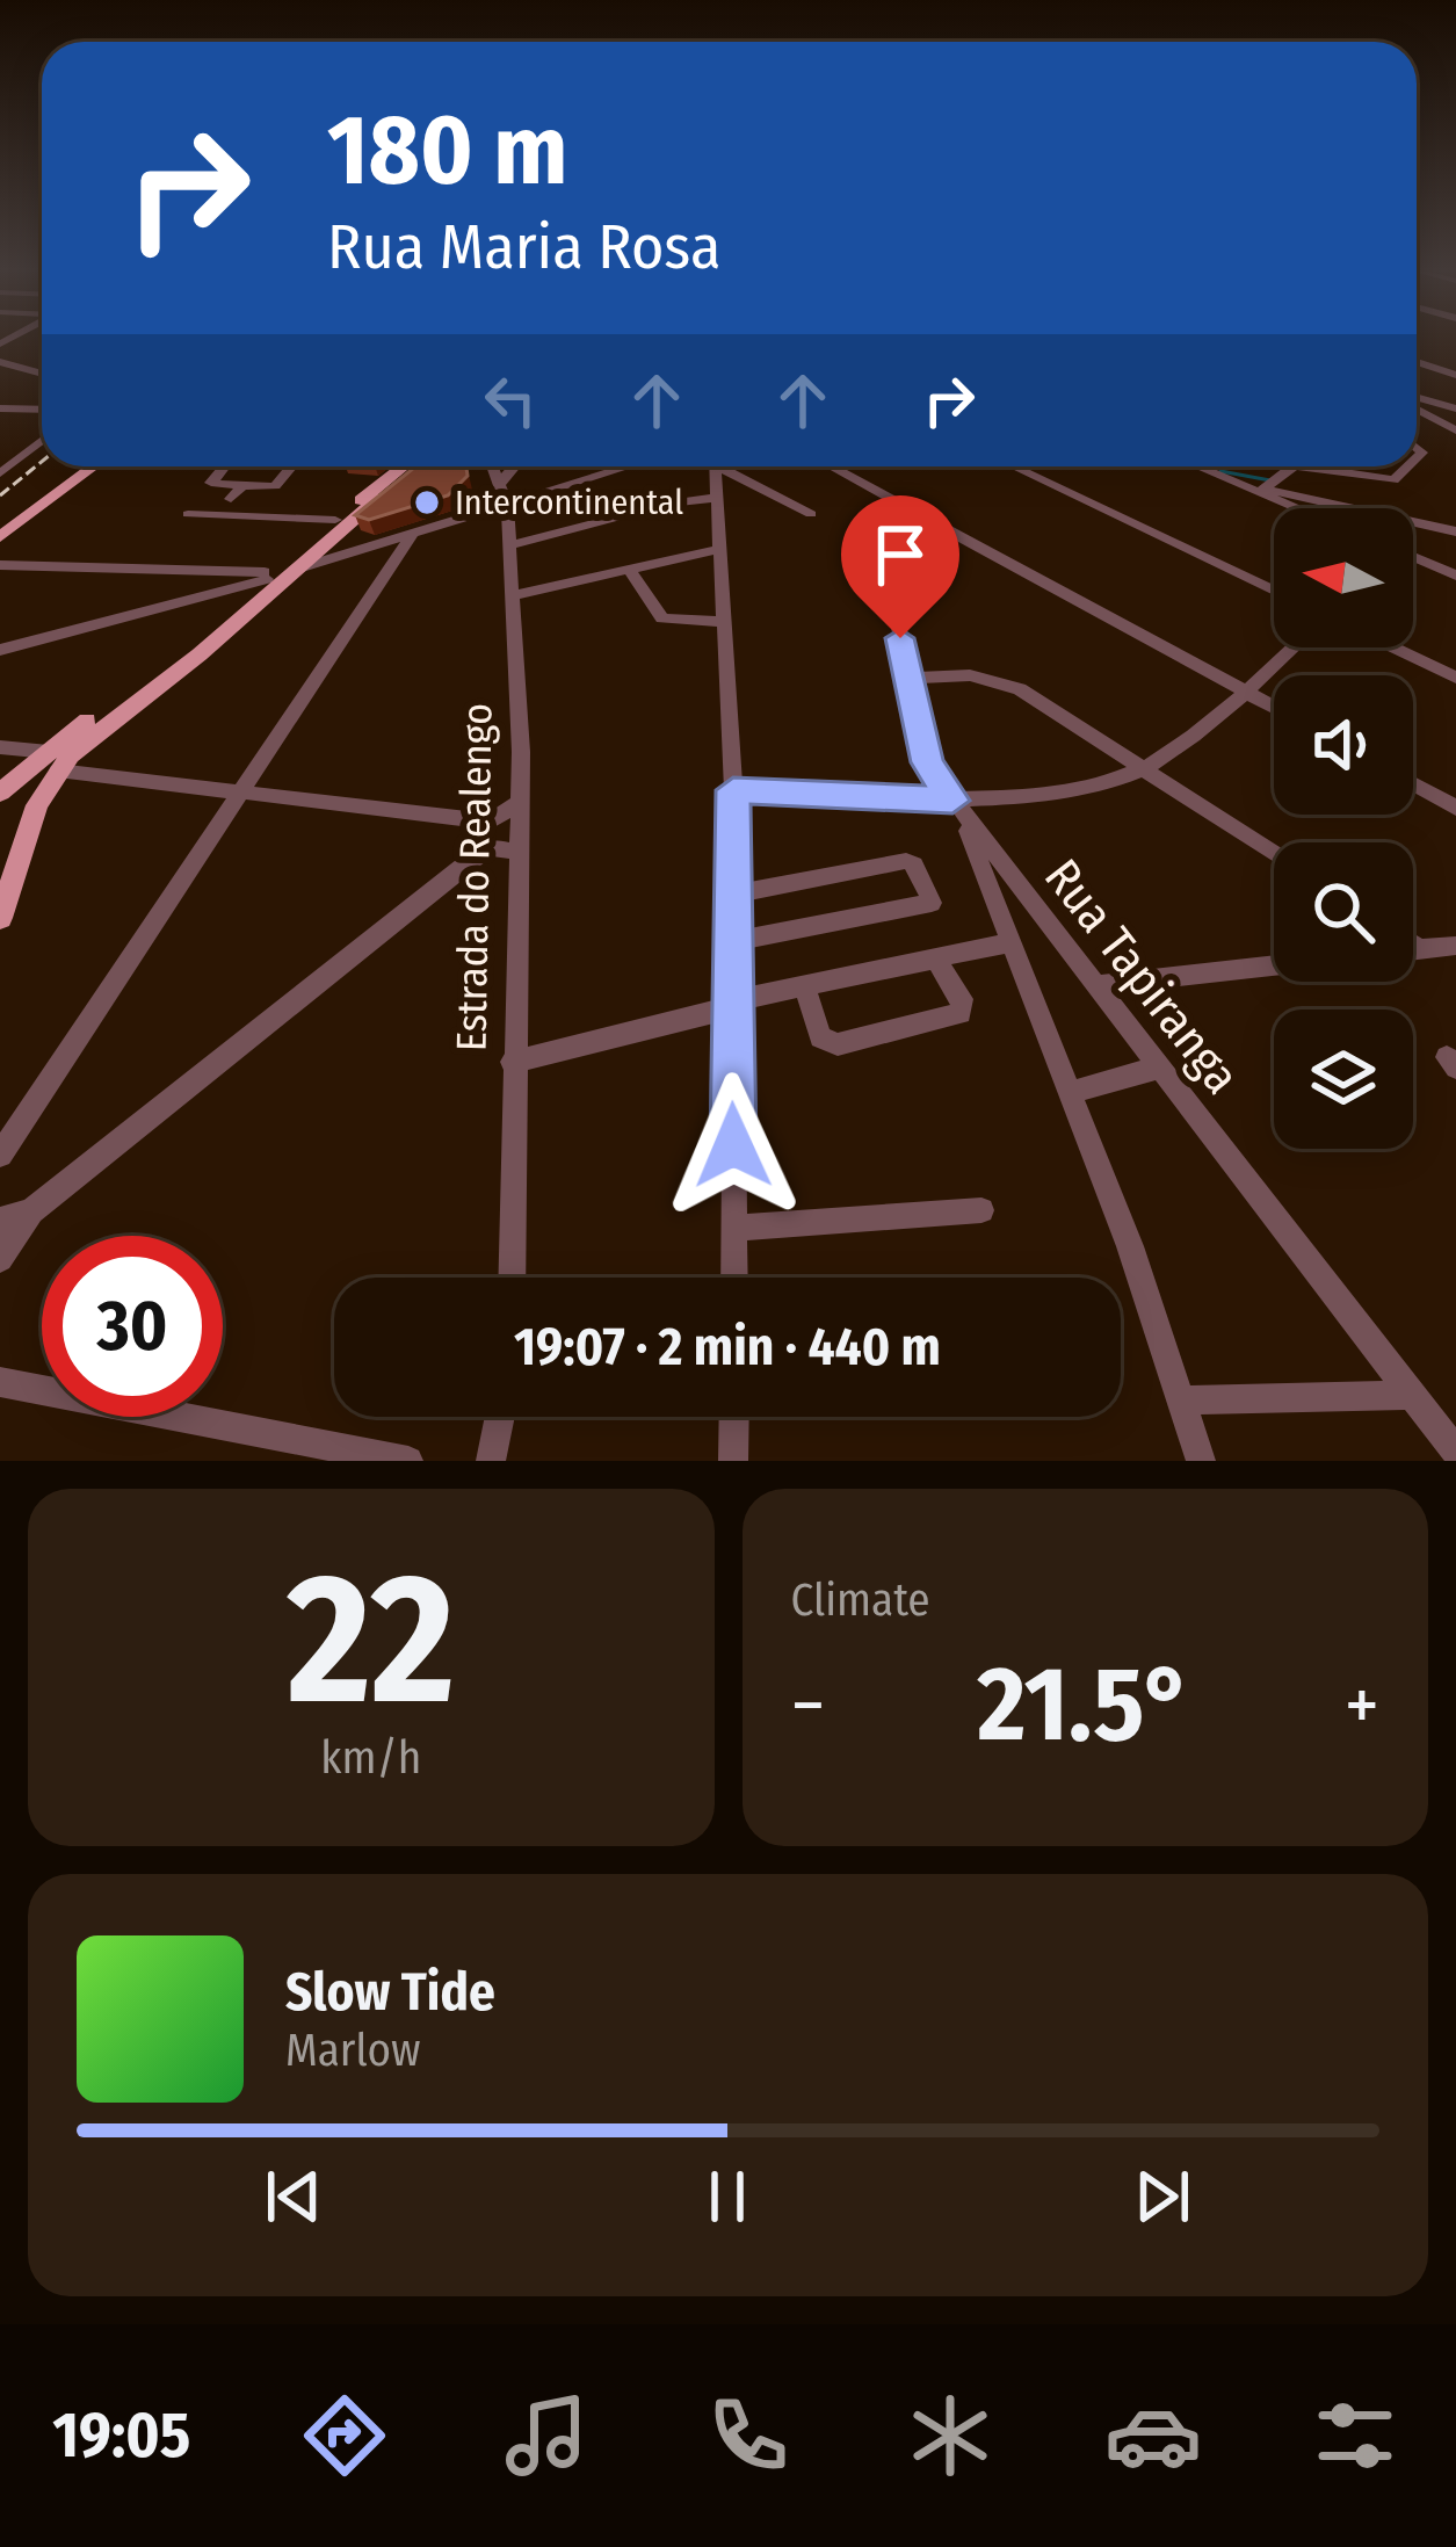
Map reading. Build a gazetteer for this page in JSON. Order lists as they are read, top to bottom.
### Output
{
  "streets": {
    "street": ["Estrada do Realengo", "Rua Tapiranga"]
  },
  "places": ["Intercontinental"],
  "north": "left",
  "page": {
    "turn": ["180 m", "Rua Maria Rosa"],
    "limit": "30",
    "trip": "19:07 · 2 min · 440 m",
    "tile": [
      ["22", "km/h"],
      "Climate"
    ],
    "heat": ["−", "21.5°", "+"],
    "song": ["Slow Tide", "Marlow"],
    "tabs": "19:05"
  }
}
